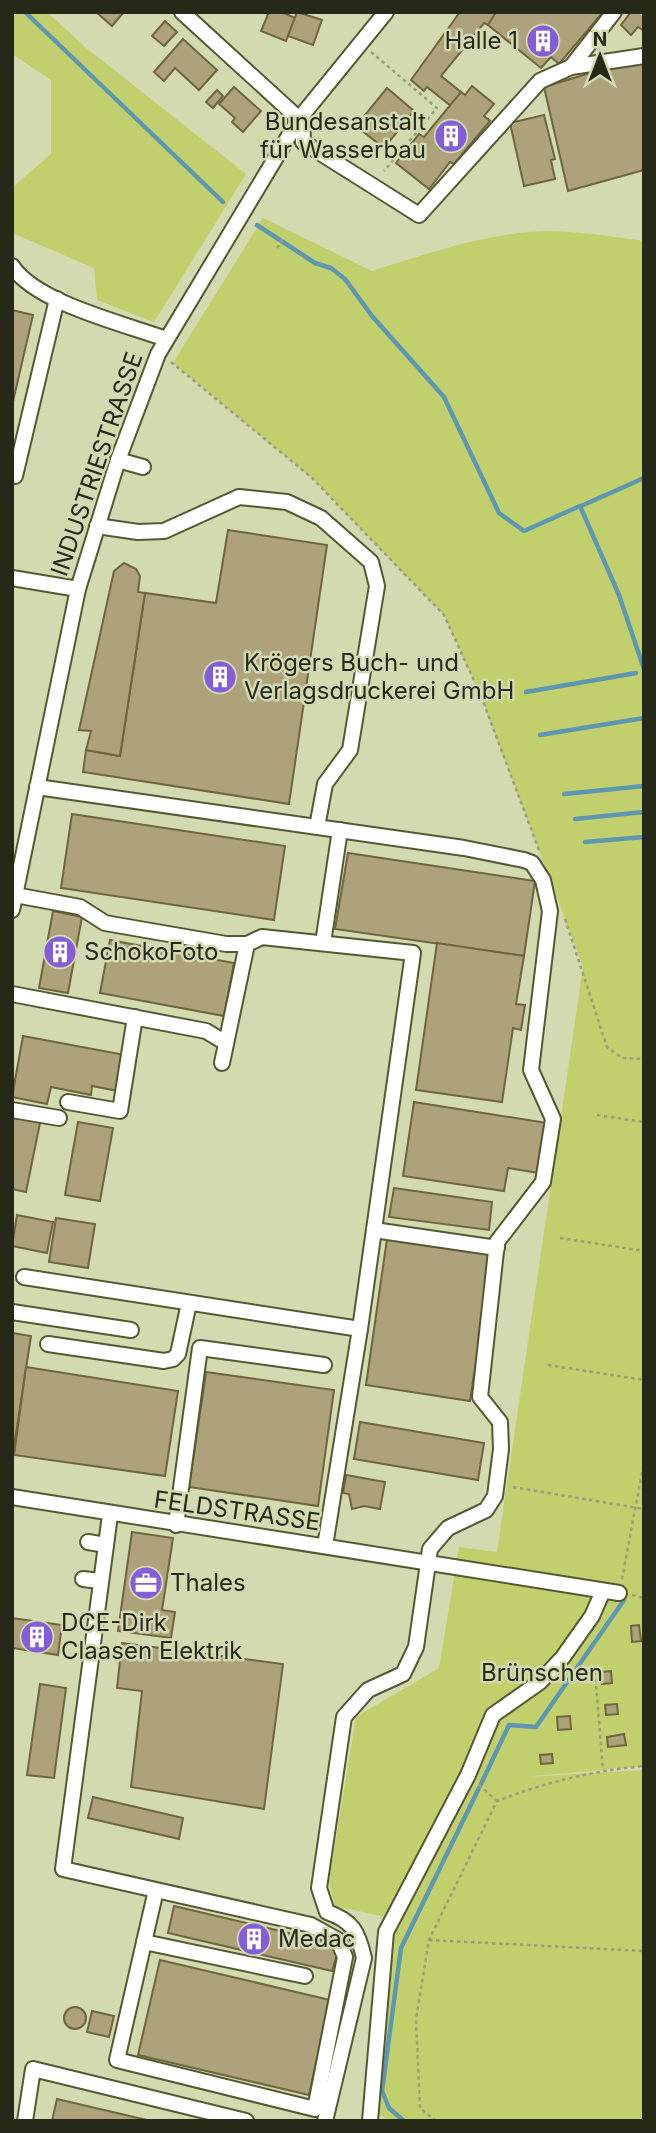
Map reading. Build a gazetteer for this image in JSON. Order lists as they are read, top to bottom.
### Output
{
  "streets": {
    "street": ["INDUSTRIESTRASSE", "FELDSTRASSE"]
  },
  "parks": ["Brünschen"],
  "places": {
    "building": [
      "Halle 1",
      "Bundesanstalt für Wasserbau",
      "Krögers Buch- und Verlagsdruckerei GmbH",
      "SchokoFoto",
      "DCE-Dirk Claasen Elektrik",
      "Medac"
    ],
    "office": ["Thales"]
  },
  "north": "top"
}
